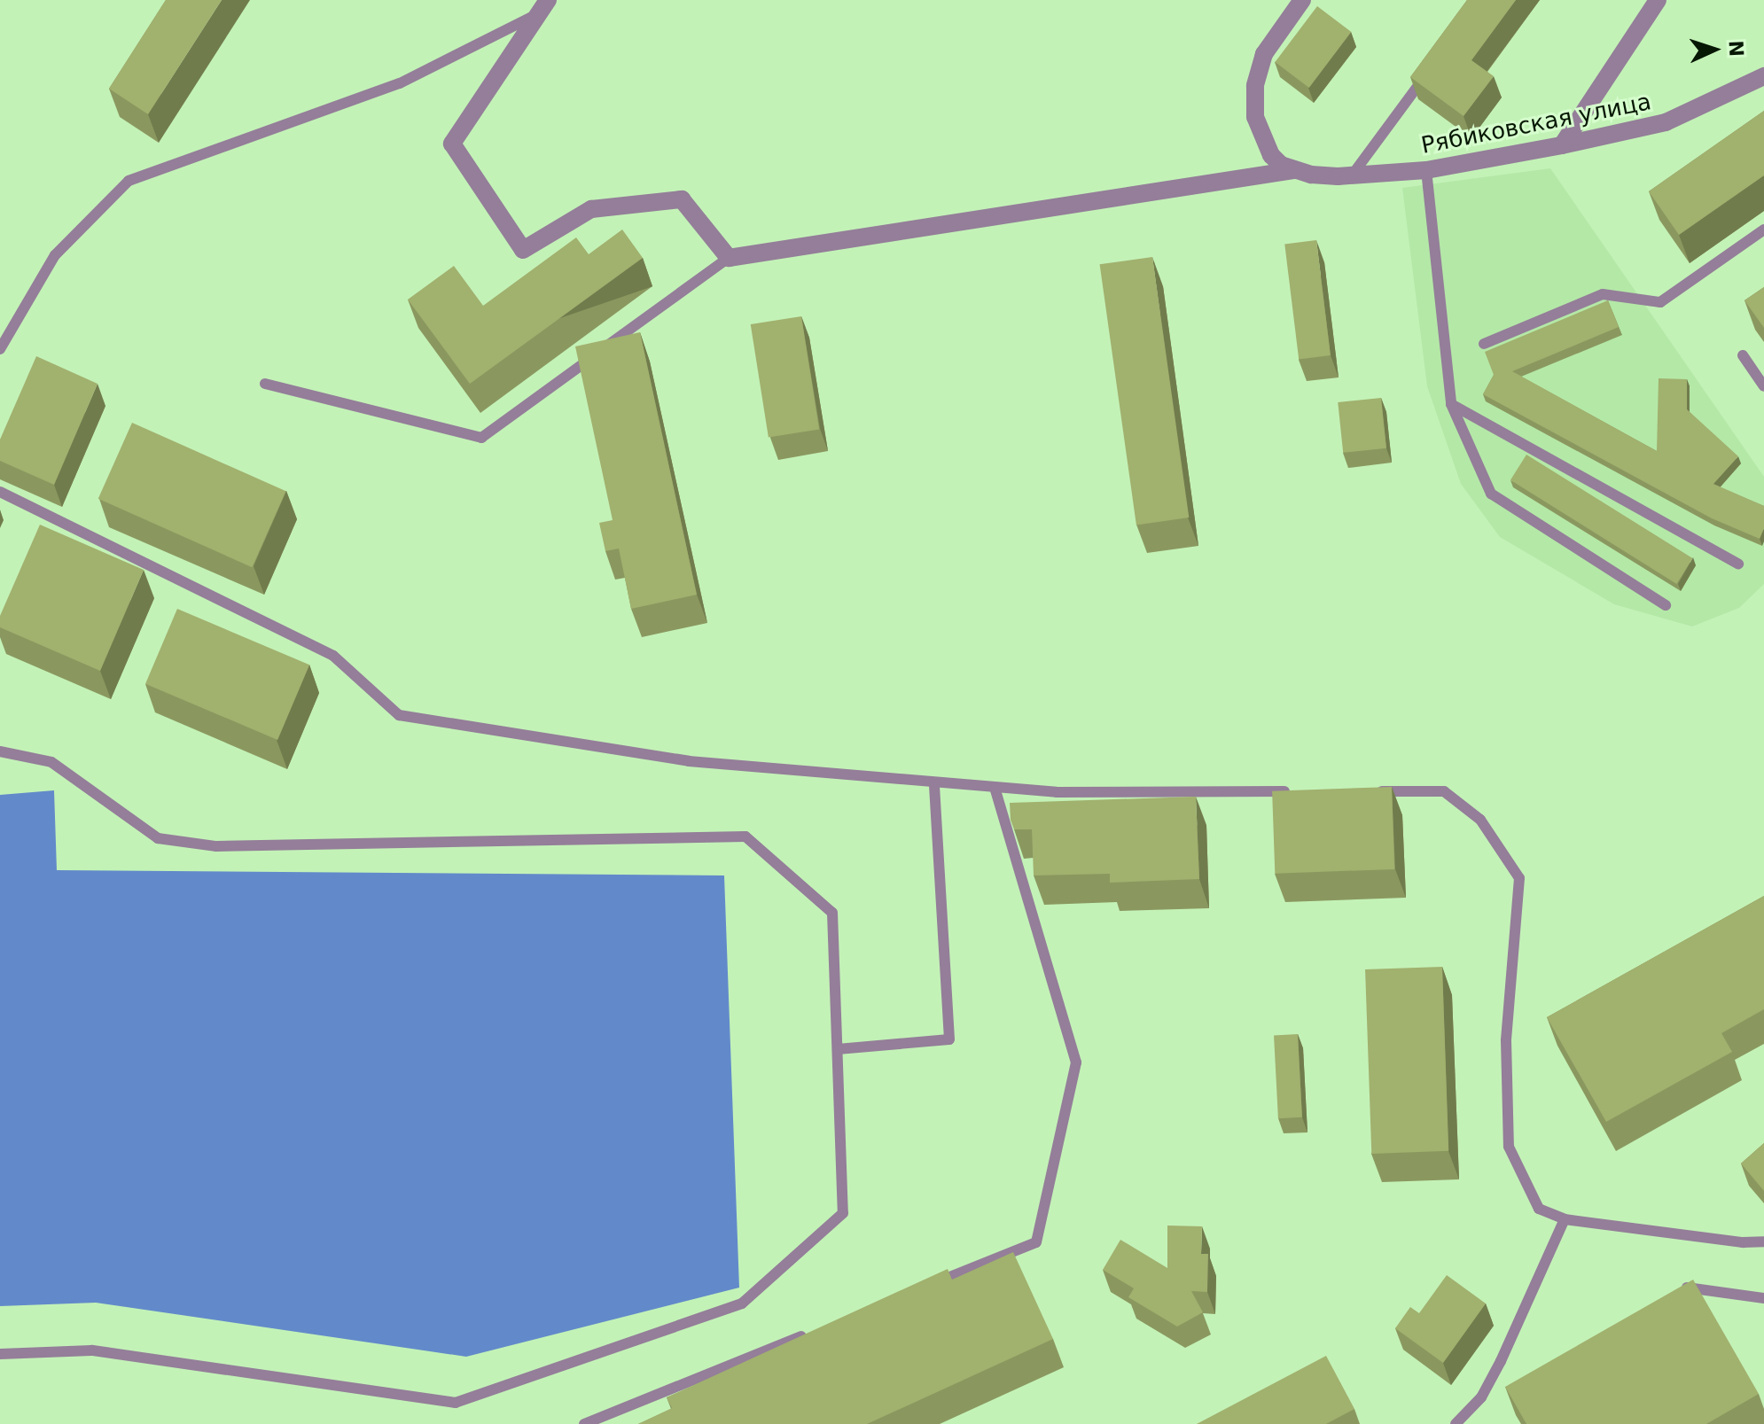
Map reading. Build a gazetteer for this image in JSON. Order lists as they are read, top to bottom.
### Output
{
  "streets": {
    "street": ["Рябиковская улица"]
  },
  "north": "right"
}
